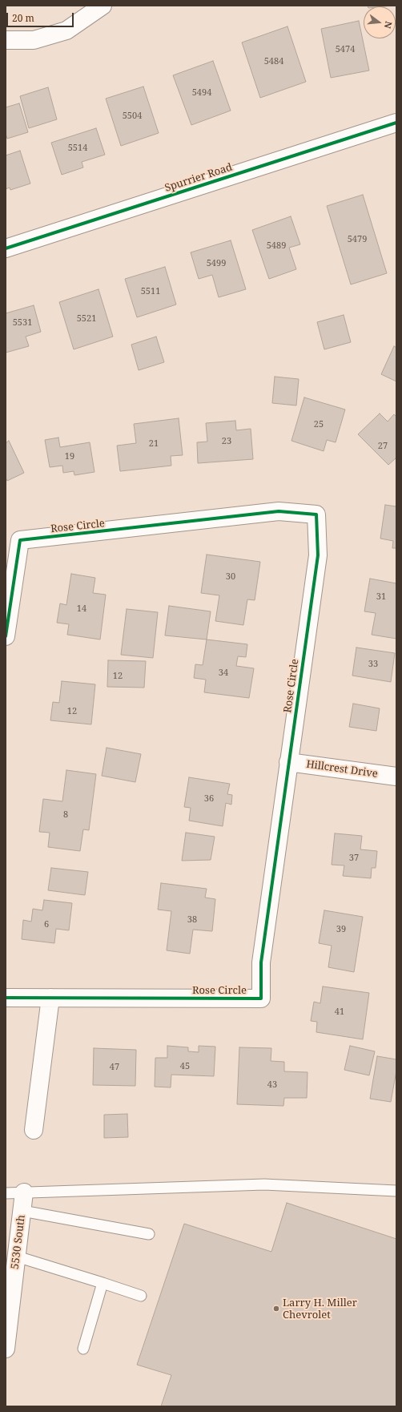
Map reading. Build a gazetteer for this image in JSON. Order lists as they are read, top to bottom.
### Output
{
  "streets": {
    "street": [
      "Spurrier Road",
      "Rose Circle",
      "Hillcrest Drive",
      "5530 South"
    ]
  },
  "crossings": [
    ["Rose Circle", "Hillcrest Drive"]
  ],
  "places": ["Larry H. Miller Chevrolet"],
  "house_numbers": [
    "5474",
    "5484",
    "5494",
    "5504",
    "5514",
    "5479",
    "5489",
    "5499",
    "5511",
    "5521",
    "5531",
    "25",
    "23",
    "21",
    "27",
    "19",
    "30",
    "31",
    "14",
    "33",
    "34",
    "12",
    "12",
    "36",
    "8",
    "37",
    "38",
    "6",
    "39",
    "41",
    "45",
    "47",
    "43"
  ],
  "scale_bar": "20 m",
  "north": "right"
}
